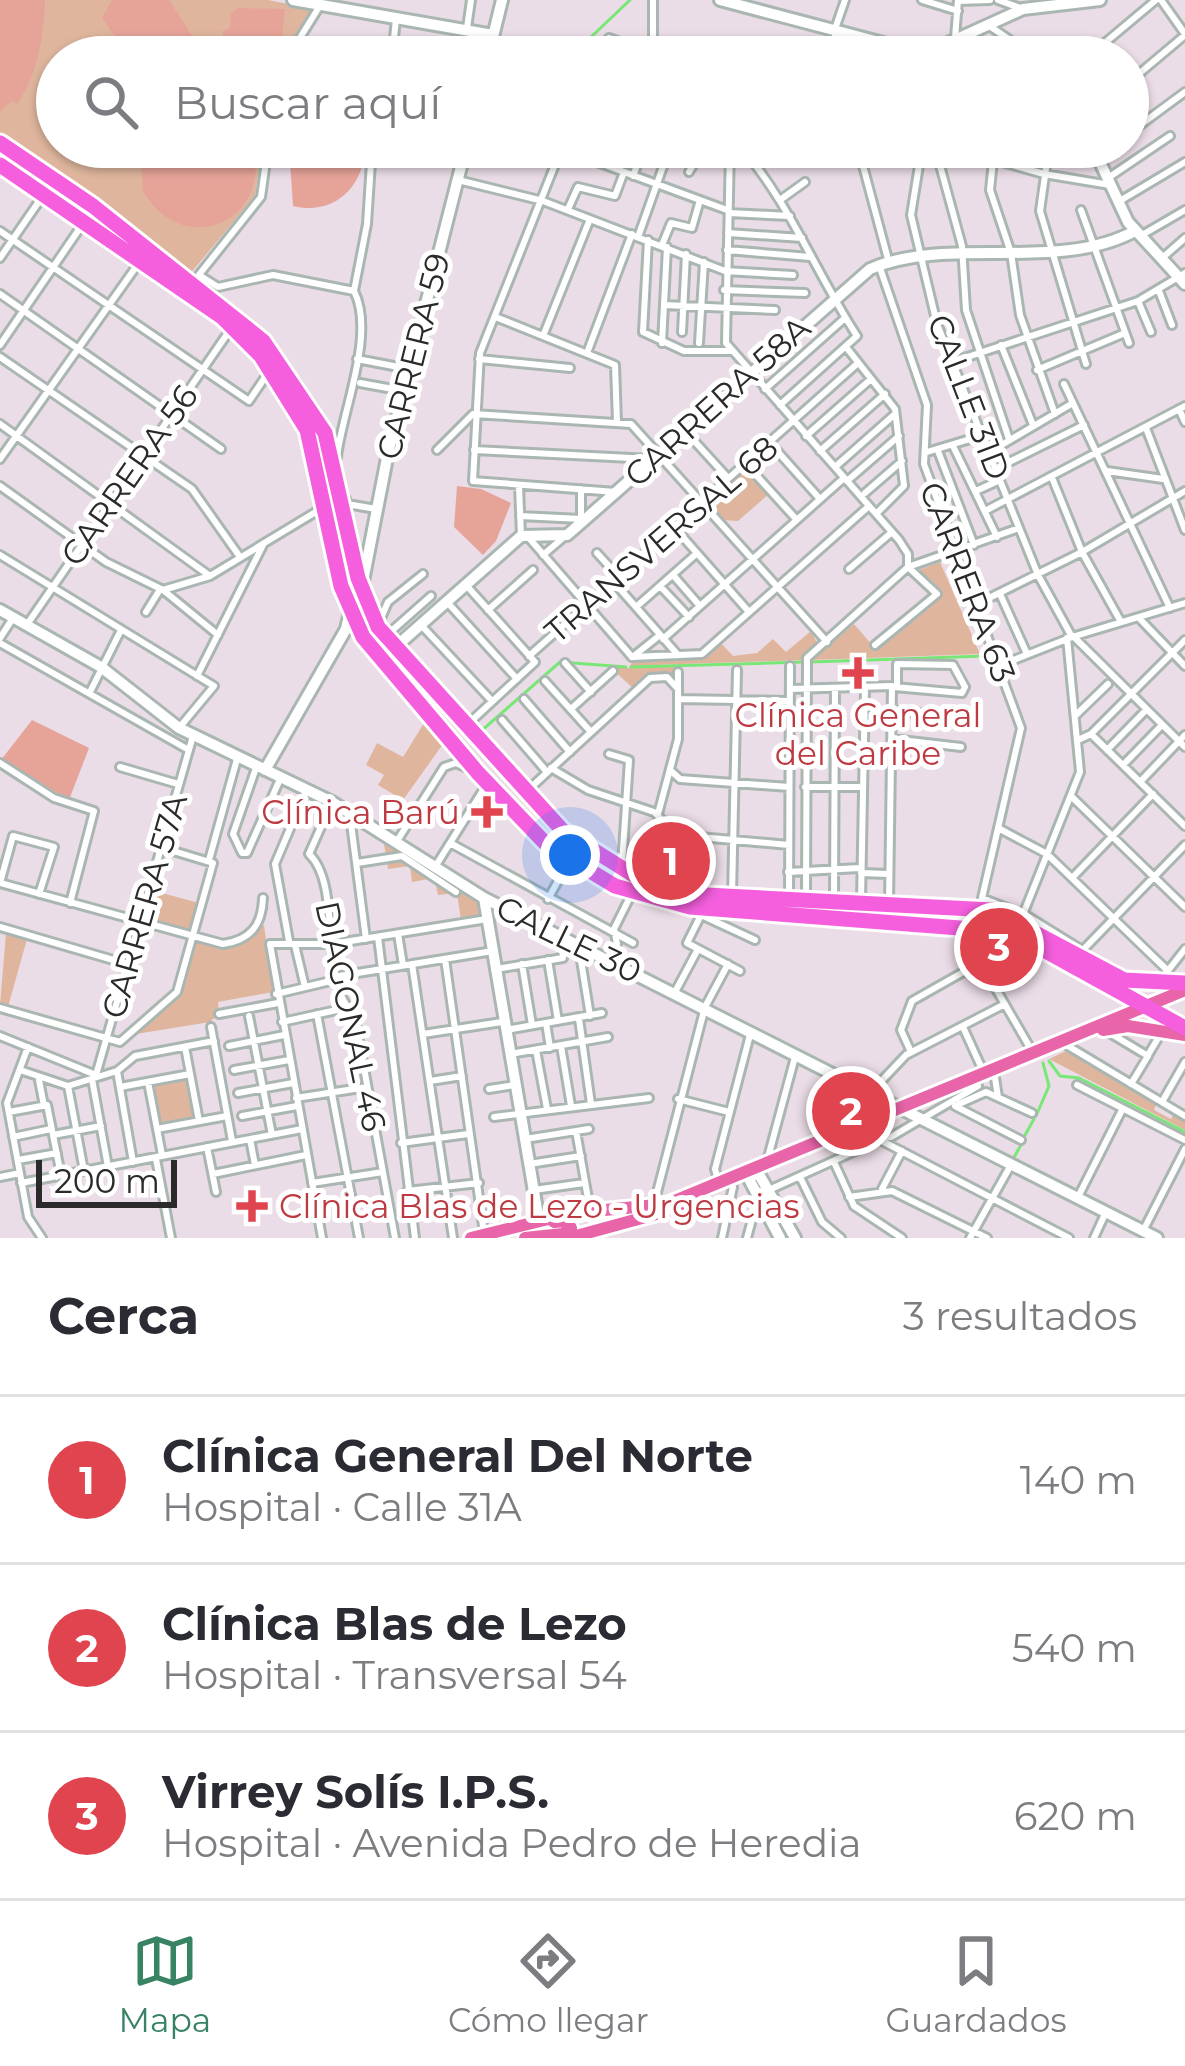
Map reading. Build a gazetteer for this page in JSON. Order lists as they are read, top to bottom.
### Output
{
  "streets": {
    "street": [
      "CARRERA 59",
      "CALLE 31D",
      "CARRERA 58A",
      "CARRERA 56",
      "TRANSVERSAL 68",
      "CARRERA 63",
      "CARRERA 57A",
      "CALLE 30",
      "DIAGONAL 46"
    ]
  },
  "crossings": [
    ["CARRERA 58A", "CARRERA 63"],
    ["CARRERA 56", "CALLE 30"],
    ["CARRERA 57A", "CALLE 30"],
    ["CALLE 30", "DIAGONAL 46"]
  ],
  "places": {
    "health": ["Clínica General del Caribe", "Clínica Barú", "Clínica Blas de Lezo - Urgencias"]
  },
  "scale_bar": "200 m",
  "page": {
    "search": "Buscar aquí",
    "pins": ["1", "3", "2"],
    "scale": "200 m",
    "heading": ["Cerca", "3 resultados"],
    "list": [
      {
        "mark": "1",
        "name": "Clínica General Del Norte",
        "note": "Hospital · Calle 31A",
        "value": "140 m"
      },
      {
        "mark": "2",
        "name": "Clínica Blas de Lezo",
        "note": "Hospital · Transversal 54",
        "value": "540 m"
      },
      {
        "mark": "3",
        "name": "Virrey Solís I.P.S.",
        "note": "Hospital · Avenida Pedro de Heredia",
        "value": "620 m"
      }
    ],
    "nav": ["Mapa", "Cómo llegar", "Guardados"]
  }
}
